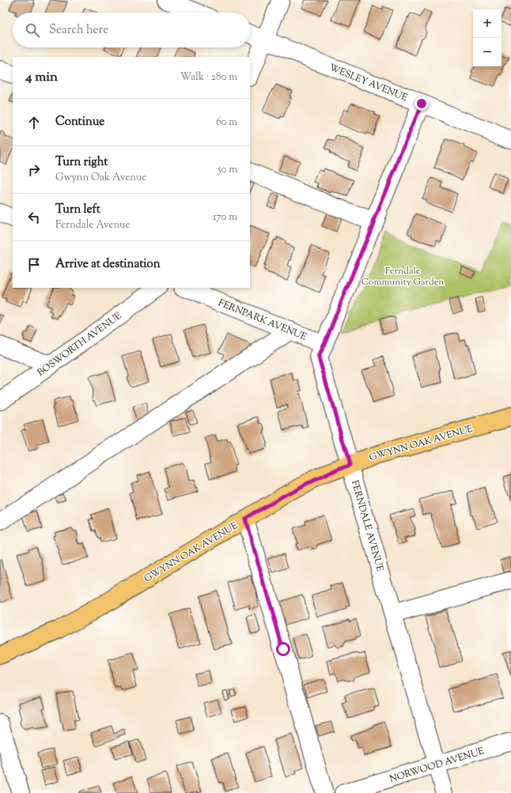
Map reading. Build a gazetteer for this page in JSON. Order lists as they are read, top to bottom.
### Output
{
  "streets": {
    "main road": ["GWYNN OAK AVENUE"],
    "street": [
      "WESLEY AVENUE",
      "FERNPARK AVENUE",
      "BOSWORTH AVENUE",
      "FERNDALE AVENUE",
      "NORWOOD AVENUE"
    ]
  },
  "crossings": [
    ["WESLEY AVENUE", "FERNDALE AVENUE"],
    ["FERNPARK AVENUE", "FERNDALE AVENUE"],
    ["GWYNN OAK AVENUE", "FERNDALE AVENUE"],
    ["FERNDALE AVENUE", "NORWOOD AVENUE"]
  ],
  "parks": ["Ferndale Community Garden"],
  "page": {
    "map_buttons": ["+", "−"],
    "search": "Search here",
    "heading": ["4 min", "Walk · 280 m"],
    "list": [
      ["Continue", "60 m"],
      ["Turn right", "Gwynn Oak Avenue", "50 m"],
      ["Turn left", "Ferndale Avenue", "170 m"],
      "Arrive at destination"
    ]
  }
}
